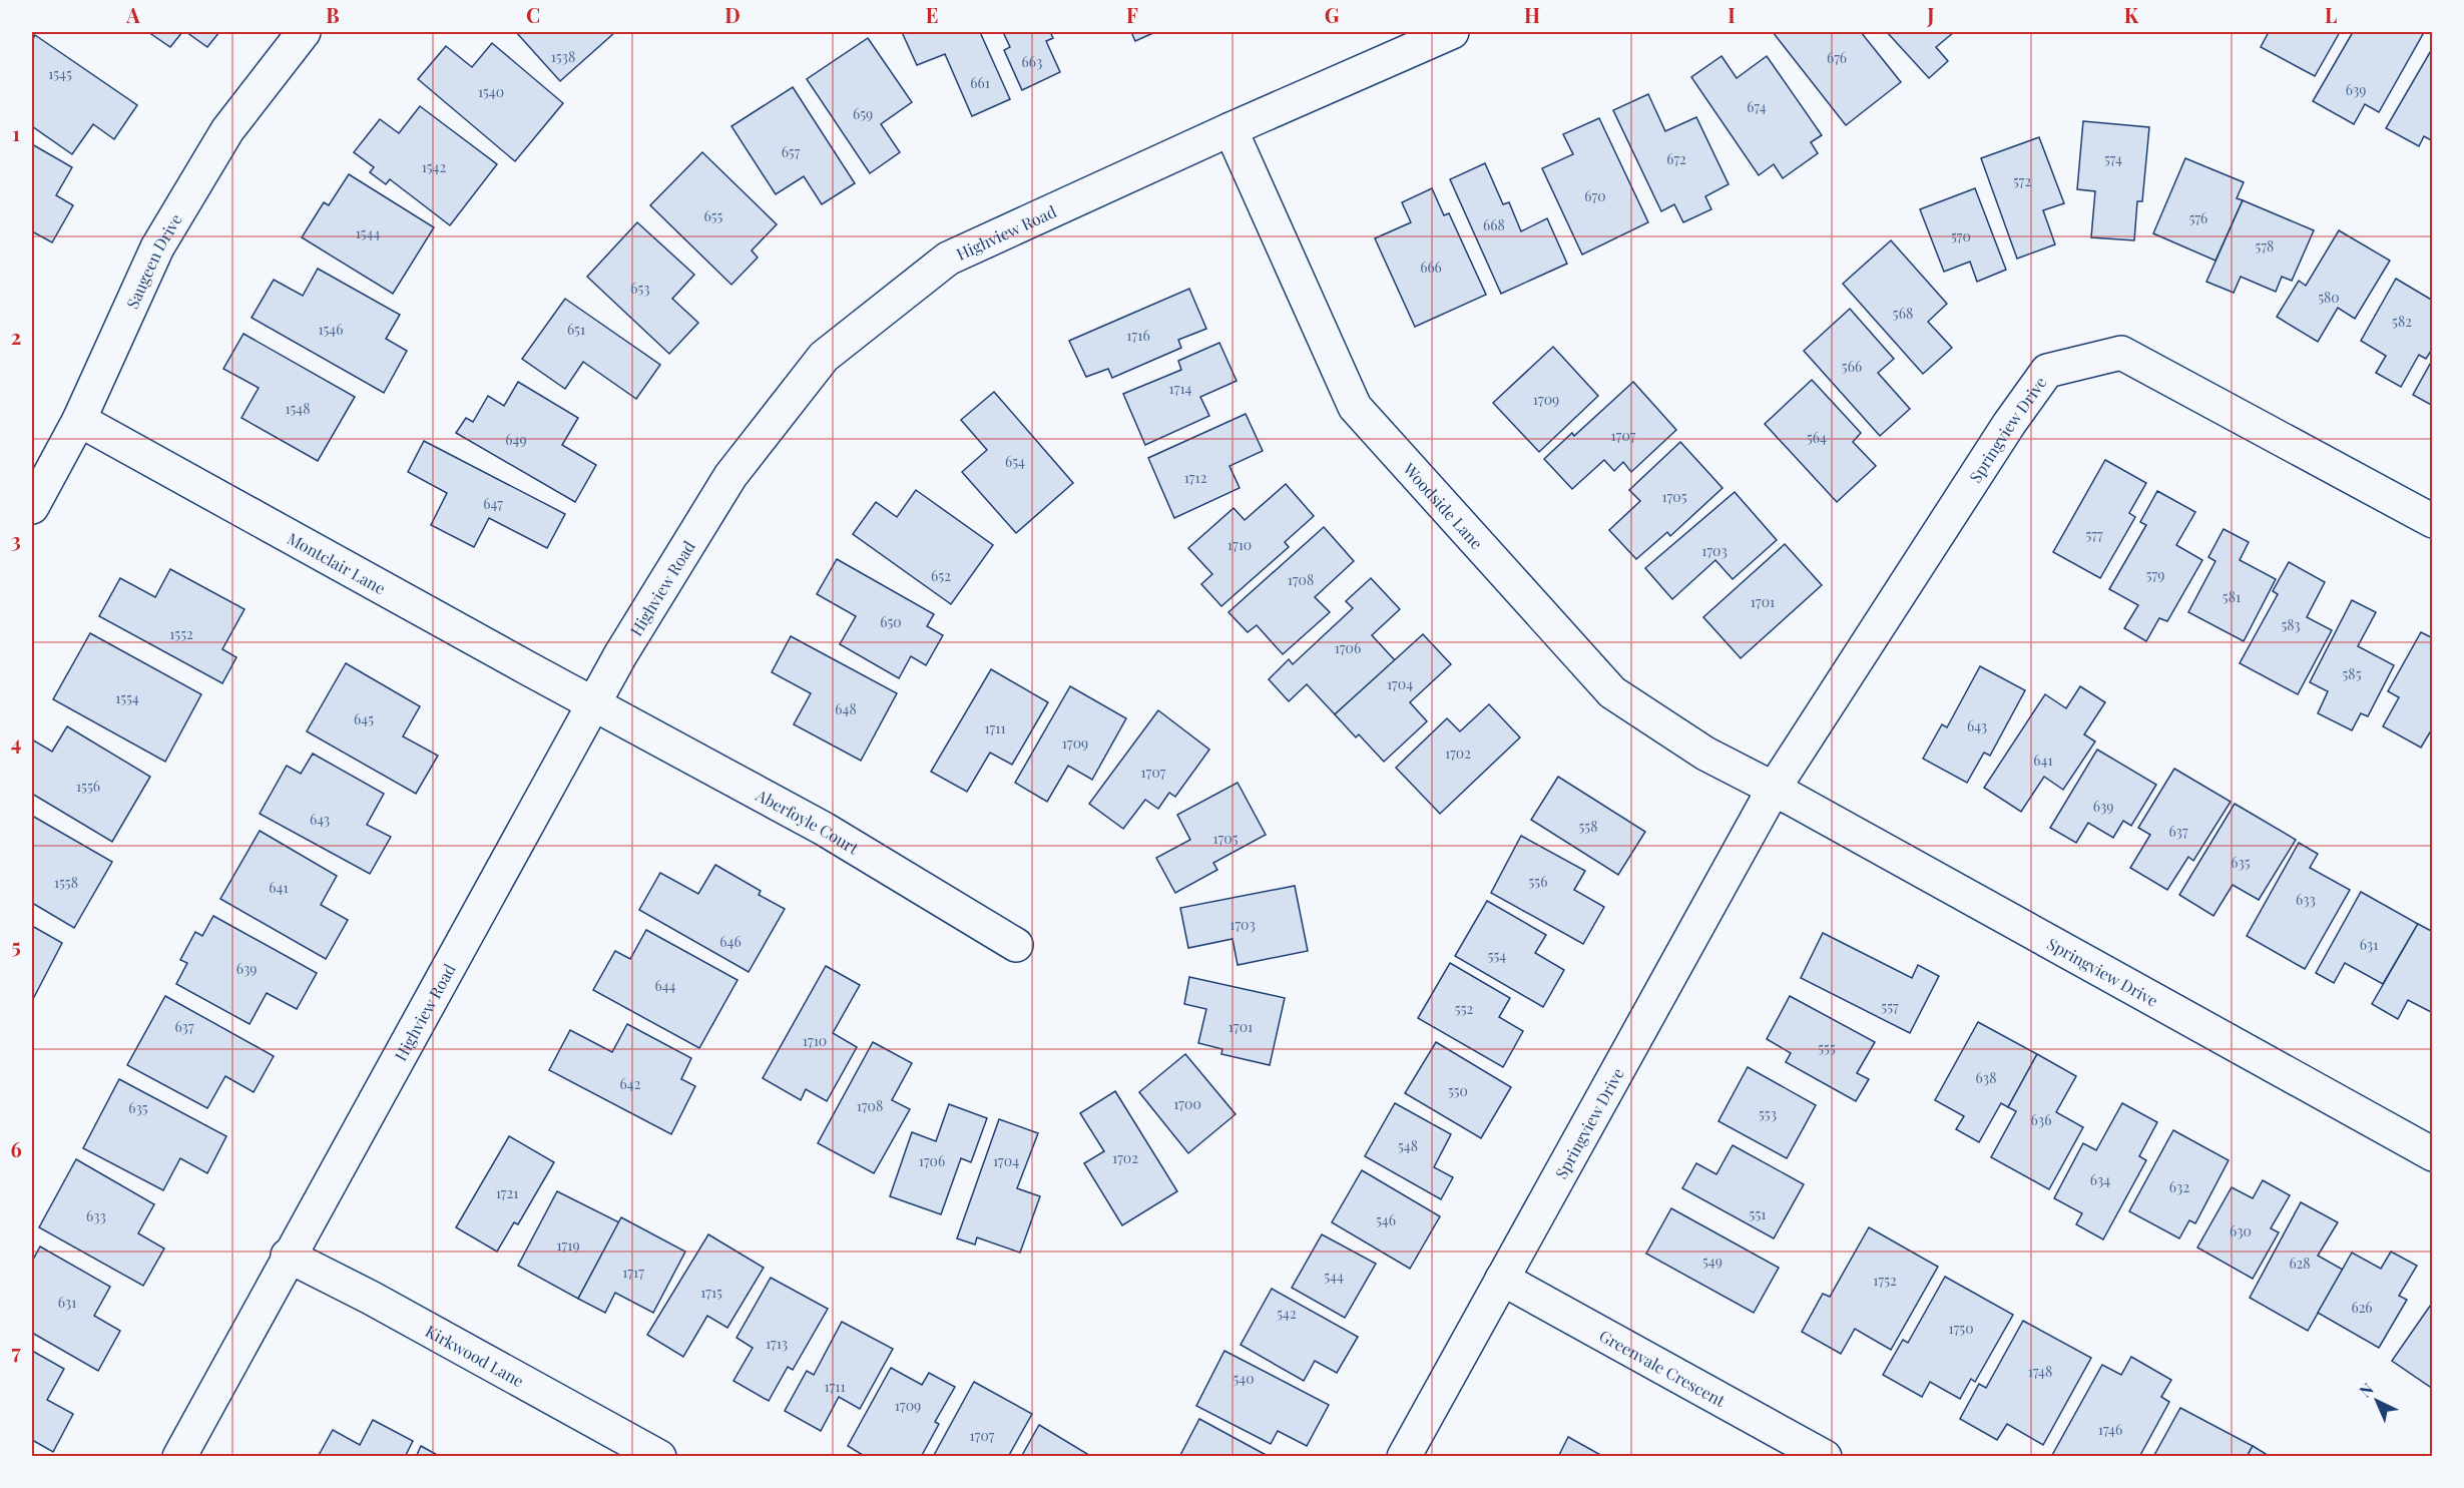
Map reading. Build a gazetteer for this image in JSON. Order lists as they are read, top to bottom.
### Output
{
  "streets": {
    "street": [
      "Highview Road",
      "Saugeen Drive",
      "Springview Drive",
      "Woodside Lane",
      "Montclair Lane",
      "Aberfoyle Court",
      "Kirkwood Lane",
      "Greenvale Crescent"
    ]
  },
  "crossings": [
    ["Highview Road", "Woodside Lane"],
    ["Highview Road", "Montclair Lane"],
    ["Highview Road", "Aberfoyle Court"],
    ["Highview Road", "Kirkwood Lane"],
    ["Saugeen Drive", "Montclair Lane"],
    ["Springview Drive", "Woodside Lane"],
    ["Springview Drive", "Greenvale Crescent"],
    ["Montclair Lane", "Aberfoyle Court"]
  ],
  "house_numbers": [
    "1538",
    "676",
    "663",
    "1545",
    "661",
    "639",
    "1540",
    "674",
    "659",
    "657",
    "672",
    "574",
    "1542",
    "572",
    "670",
    "655",
    "576",
    "668",
    "1544",
    "570",
    "578",
    "666",
    "653",
    "580",
    "568",
    "582",
    "1546",
    "651",
    "1716",
    "566",
    "1714",
    "1709",
    "1548",
    "1707",
    "564",
    "649",
    "654",
    "1712",
    "1705",
    "647",
    "577",
    "1710",
    "1703",
    "579",
    "652",
    "1708",
    "581",
    "1701",
    "650",
    "583",
    "1552",
    "1706",
    "585",
    "1704",
    "1554",
    "648",
    "645",
    "643",
    "1711",
    "1709",
    "1702",
    "641",
    "1707",
    "1556",
    "639",
    "643",
    "558",
    "637",
    "1705",
    "635",
    "556",
    "1558",
    "641",
    "633",
    "1703",
    "646",
    "631",
    "554",
    "639",
    "644",
    "557",
    "552",
    "637",
    "1701",
    "1710",
    "555",
    "638",
    "642",
    "550",
    "1700",
    "1708",
    "635",
    "553",
    "636",
    "548",
    "1702",
    "1706",
    "1704",
    "634",
    "632",
    "1721",
    "551",
    "633",
    "546",
    "630",
    "1719",
    "549",
    "628",
    "1717",
    "544",
    "1752",
    "1715",
    "631",
    "626",
    "542",
    "1750",
    "1713",
    "1748",
    "540",
    "1711",
    "1709",
    "1746",
    "1707"
  ],
  "north": "top left",
  "grid": {
    "columns": [
      "A",
      "B",
      "C",
      "D",
      "E",
      "F",
      "G",
      "H",
      "I",
      "J",
      "K",
      "L"
    ],
    "rows": [
      "1",
      "2",
      "3",
      "4",
      "5",
      "6",
      "7"
    ]
  }
}
